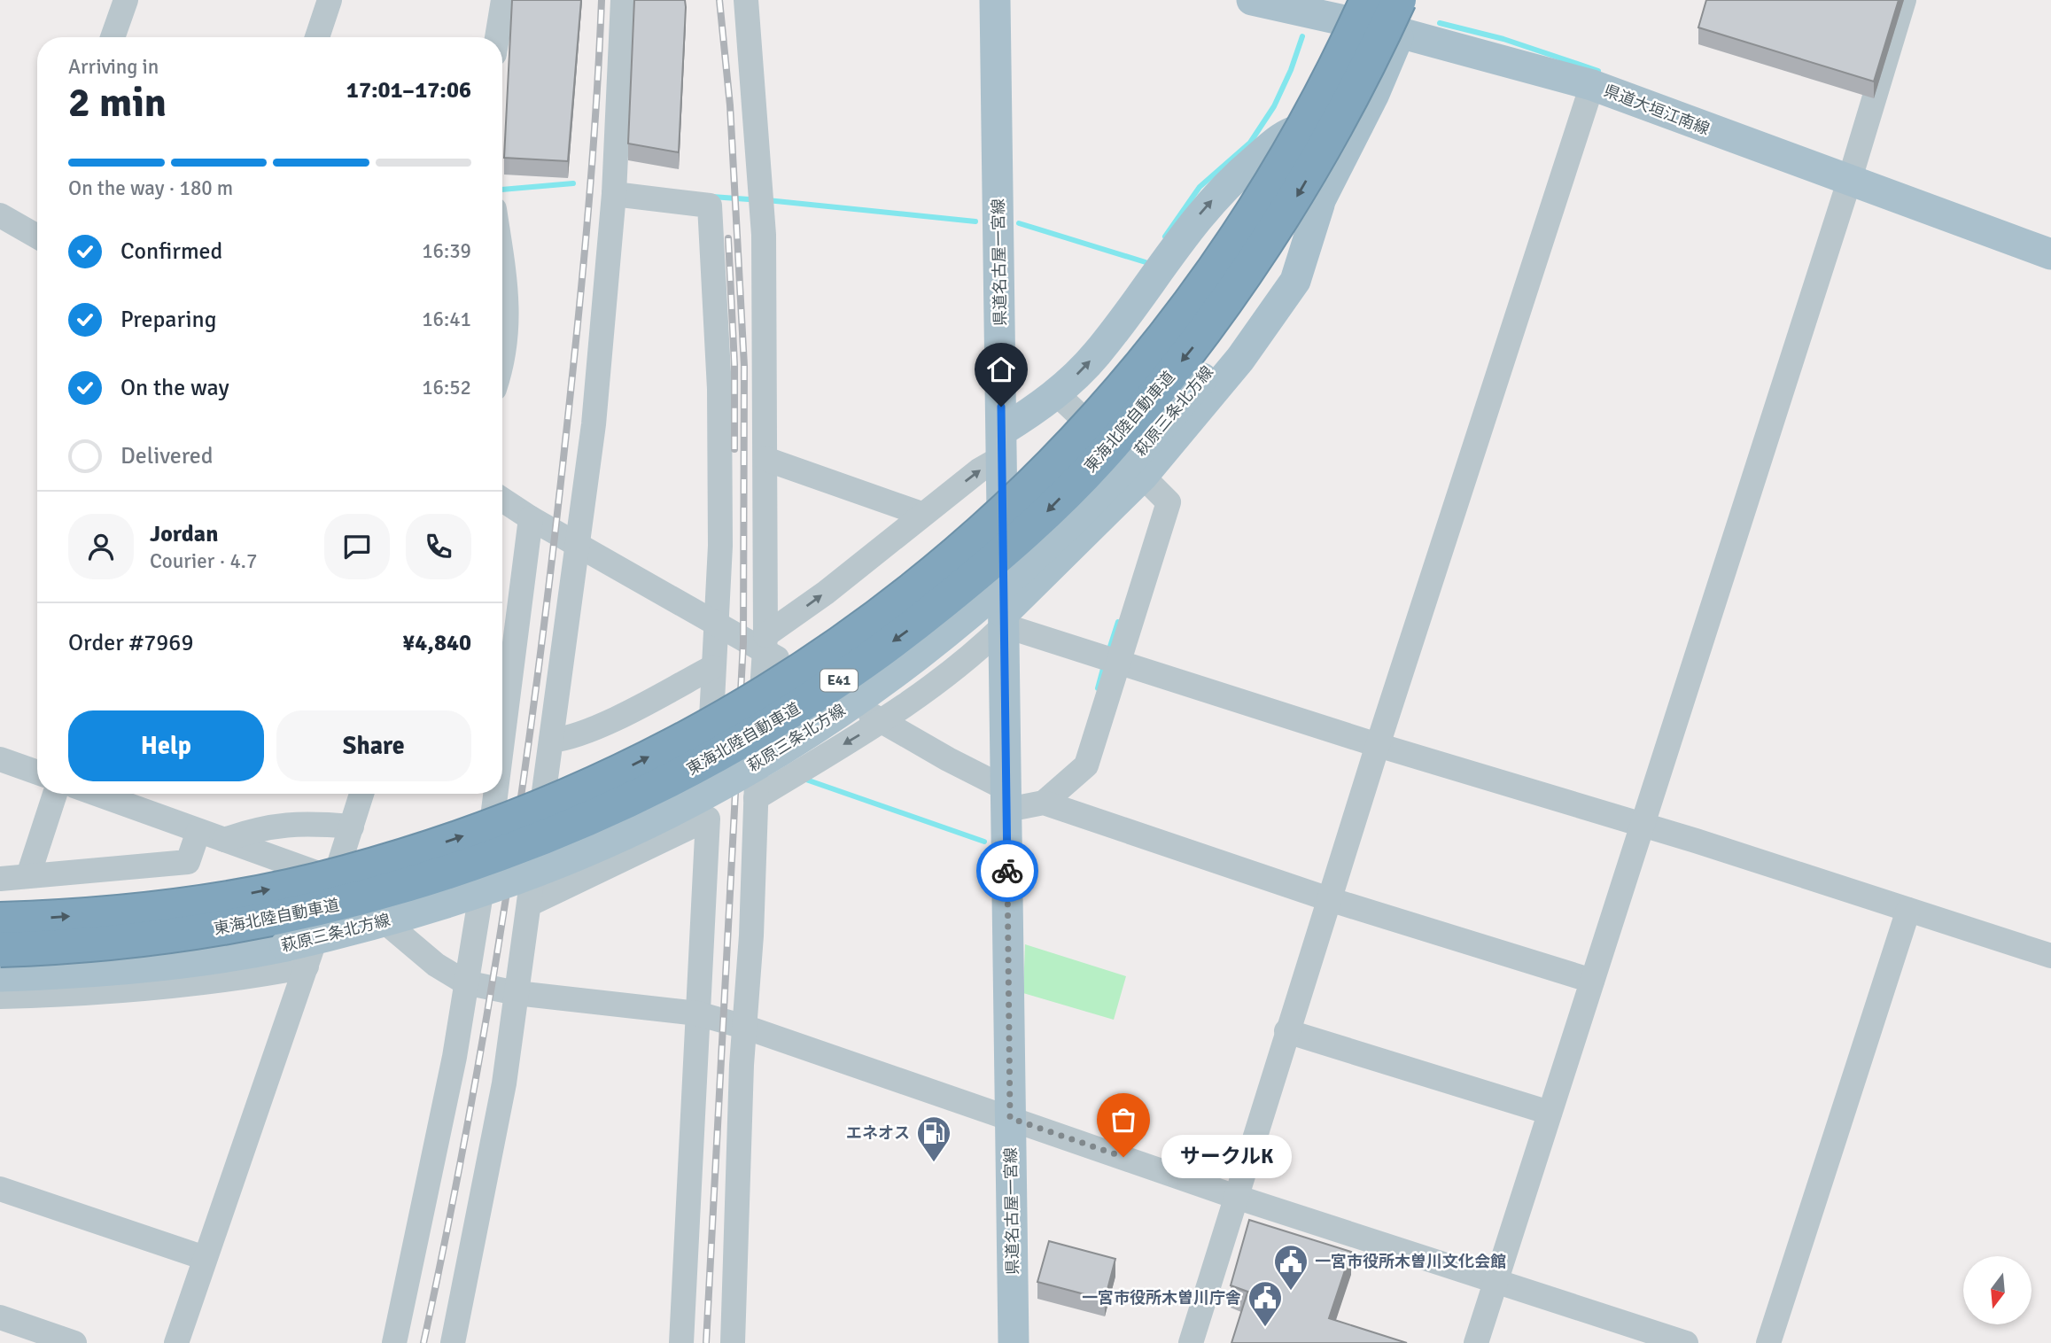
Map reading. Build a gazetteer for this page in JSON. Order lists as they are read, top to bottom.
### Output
{
  "streets": {
    "highway": ["東海北陸自動車道", "E41"],
    "main road": ["県道大垣江南線", "県道名古屋一宮線", "萩原三条北方線"]
  },
  "crossings": [
    ["県道大垣江南線", "萩原三条北方線"],
    ["県道大垣江南線", "東海北陸自動車道"],
    ["萩原三条北方線", "東海北陸自動車道"]
  ],
  "places": {
    "other": ["サークルK"],
    "fuel station": ["エネオス"],
    "public building": ["一宮市役所木曽川文化会館", "一宮市役所木曽川庁舎"]
  },
  "north": "bottom",
  "page": {
    "heading": ["2 min", "Arriving in", "17:01–17:06"],
    "panel": [
      "Jordan",
      "Courier · 4.7",
      "Order #7969",
      "¥4,840"
    ],
    "bar": "On the way · 180 m",
    "list": [
      ["Confirmed", "16:39"],
      ["Preparing", "16:41"],
      ["On the way", "16:52"],
      "Delivered"
    ],
    "buttons": ["Help", "Share"],
    "bubble": "サークルK"
  }
}
